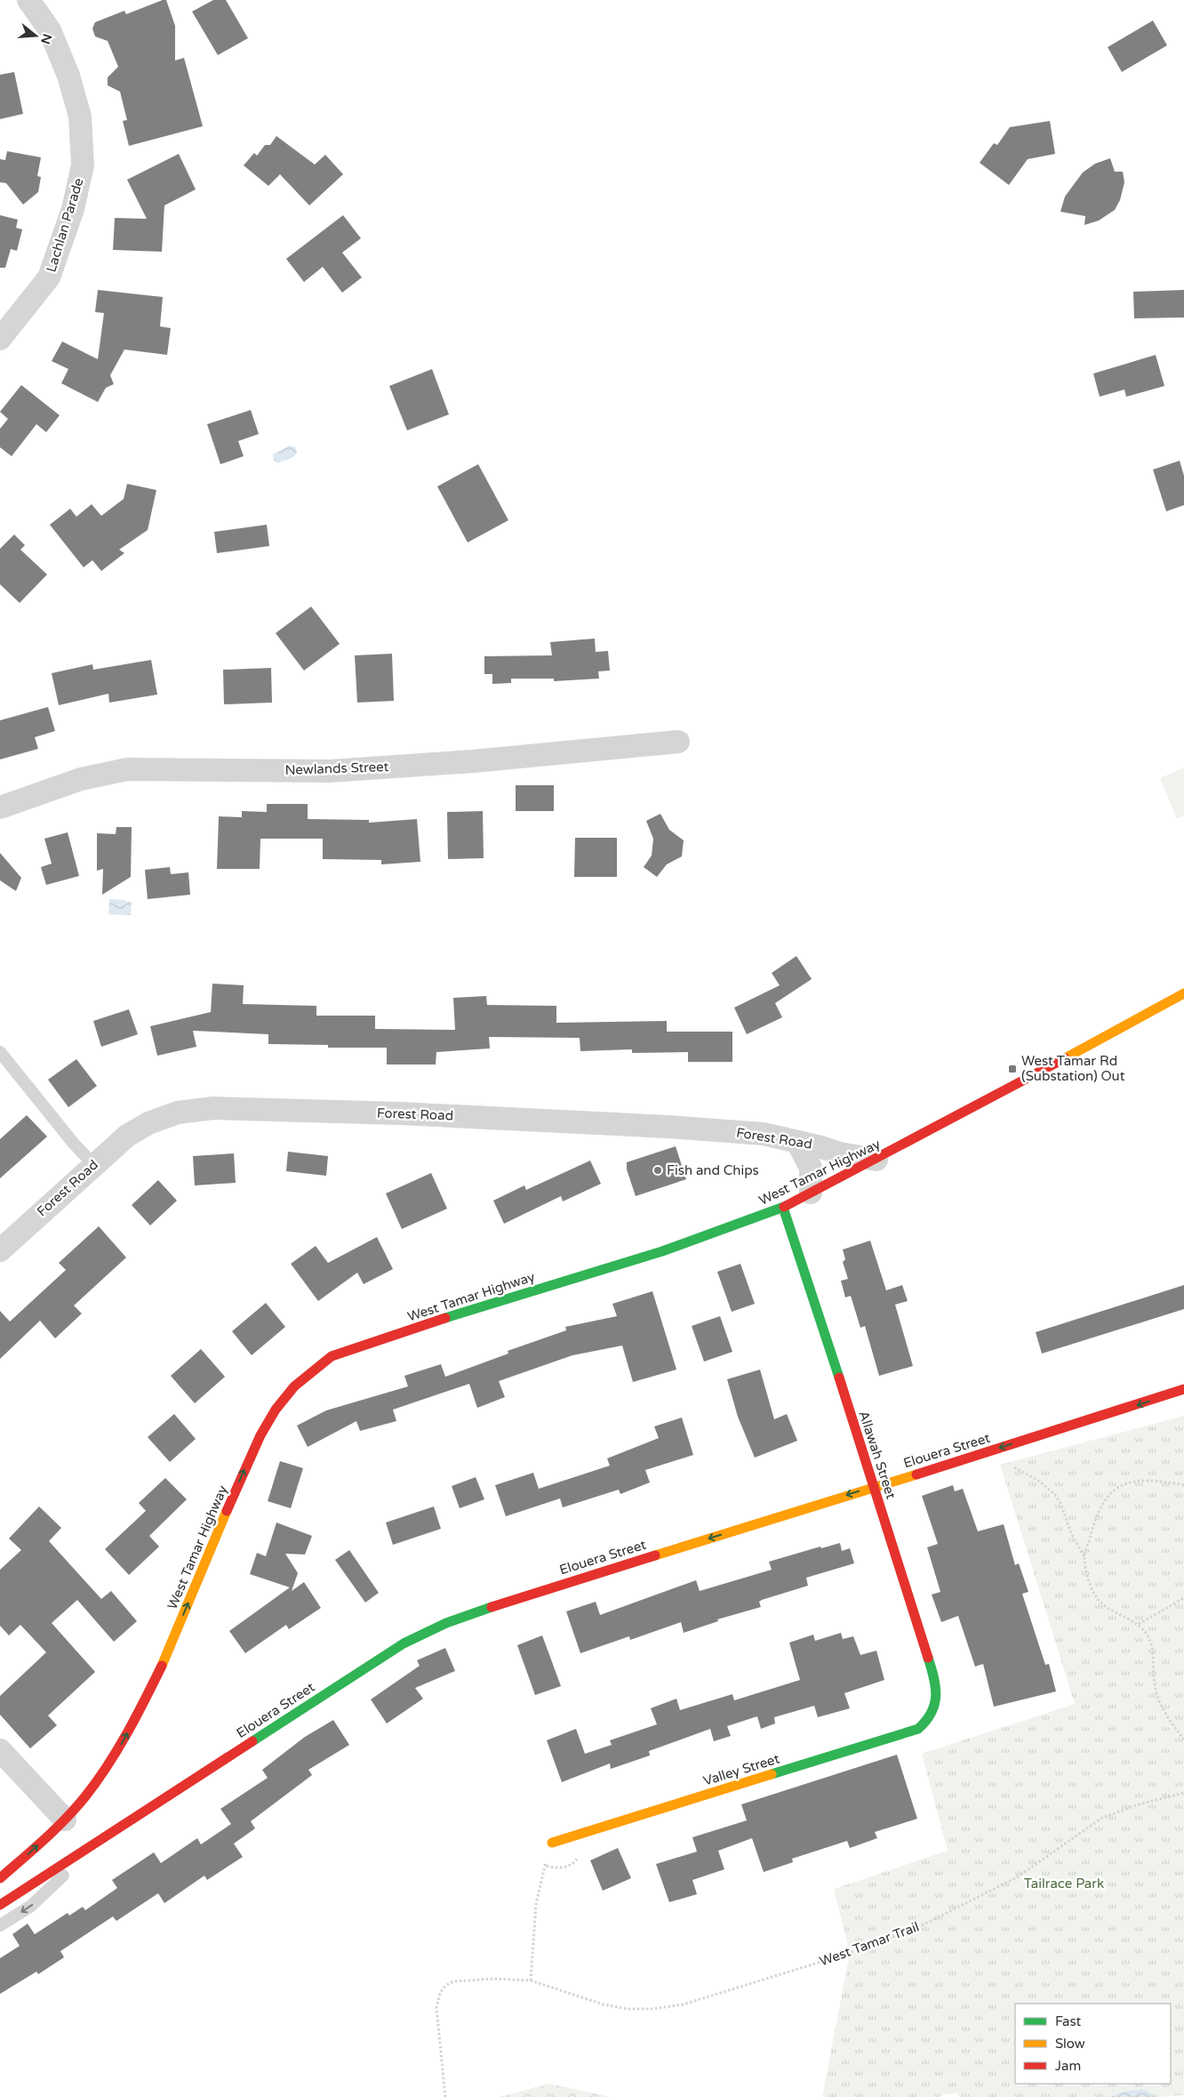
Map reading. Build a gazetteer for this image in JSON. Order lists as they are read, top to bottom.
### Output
{
  "streets": {
    "main road": [
      "West Tamar Highway",
      "Elouera Street",
      "Allawah Street",
      "Valley Street"
    ],
    "street": ["Lachlan Parade", "Newlands Street", "Forest Road"],
    "path": ["West Tamar Trail"]
  },
  "crossings": [
    ["Forest Road", "West Tamar Highway"],
    ["West Tamar Highway", "Allawah Street"],
    ["Elouera Street", "Allawah Street"],
    ["Allawah Street", "Valley Street"]
  ],
  "one_way": ["West Tamar Highway", "Elouera Street"],
  "parks": ["Tailrace Park"],
  "places": {
    "transit": ["West Tamar Rd (Substation) Out"],
    "other": ["Fish and Chips"]
  },
  "legend": ["Fast", "Slow", "Jam"],
  "north": "right"
}
